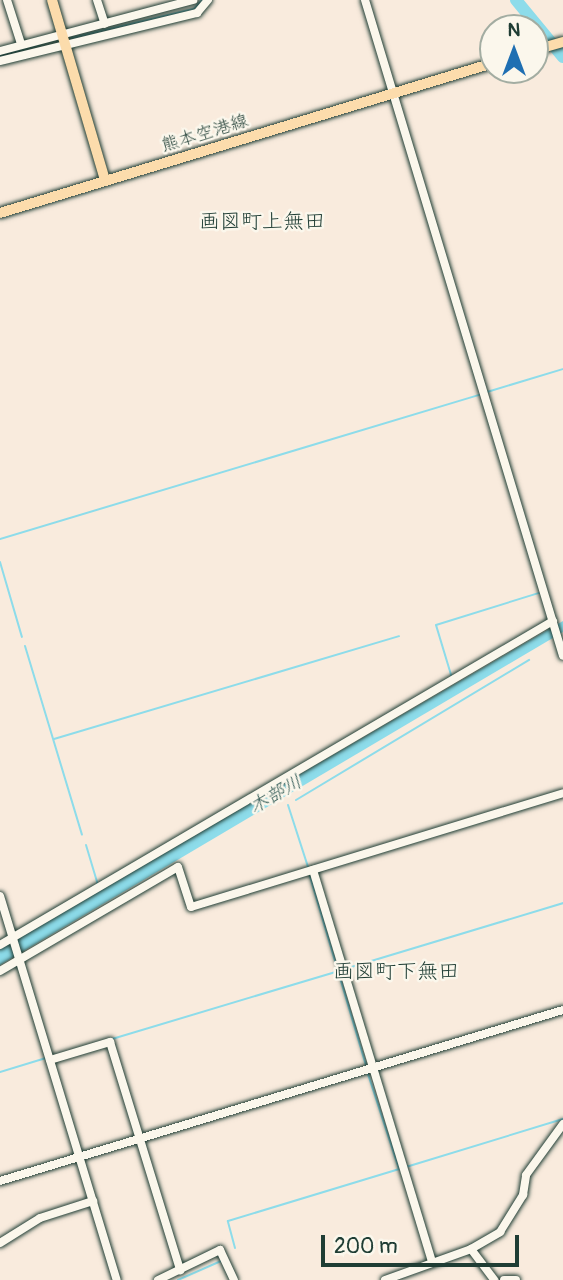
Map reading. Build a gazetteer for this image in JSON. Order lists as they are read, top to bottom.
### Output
{
  "streets": {
    "main road": ["熊本空港線"]
  },
  "districts": ["画図町上無田", "画図町下無田"],
  "water": ["木部川"],
  "scale_bar": "200 m",
  "north": "top"
}
